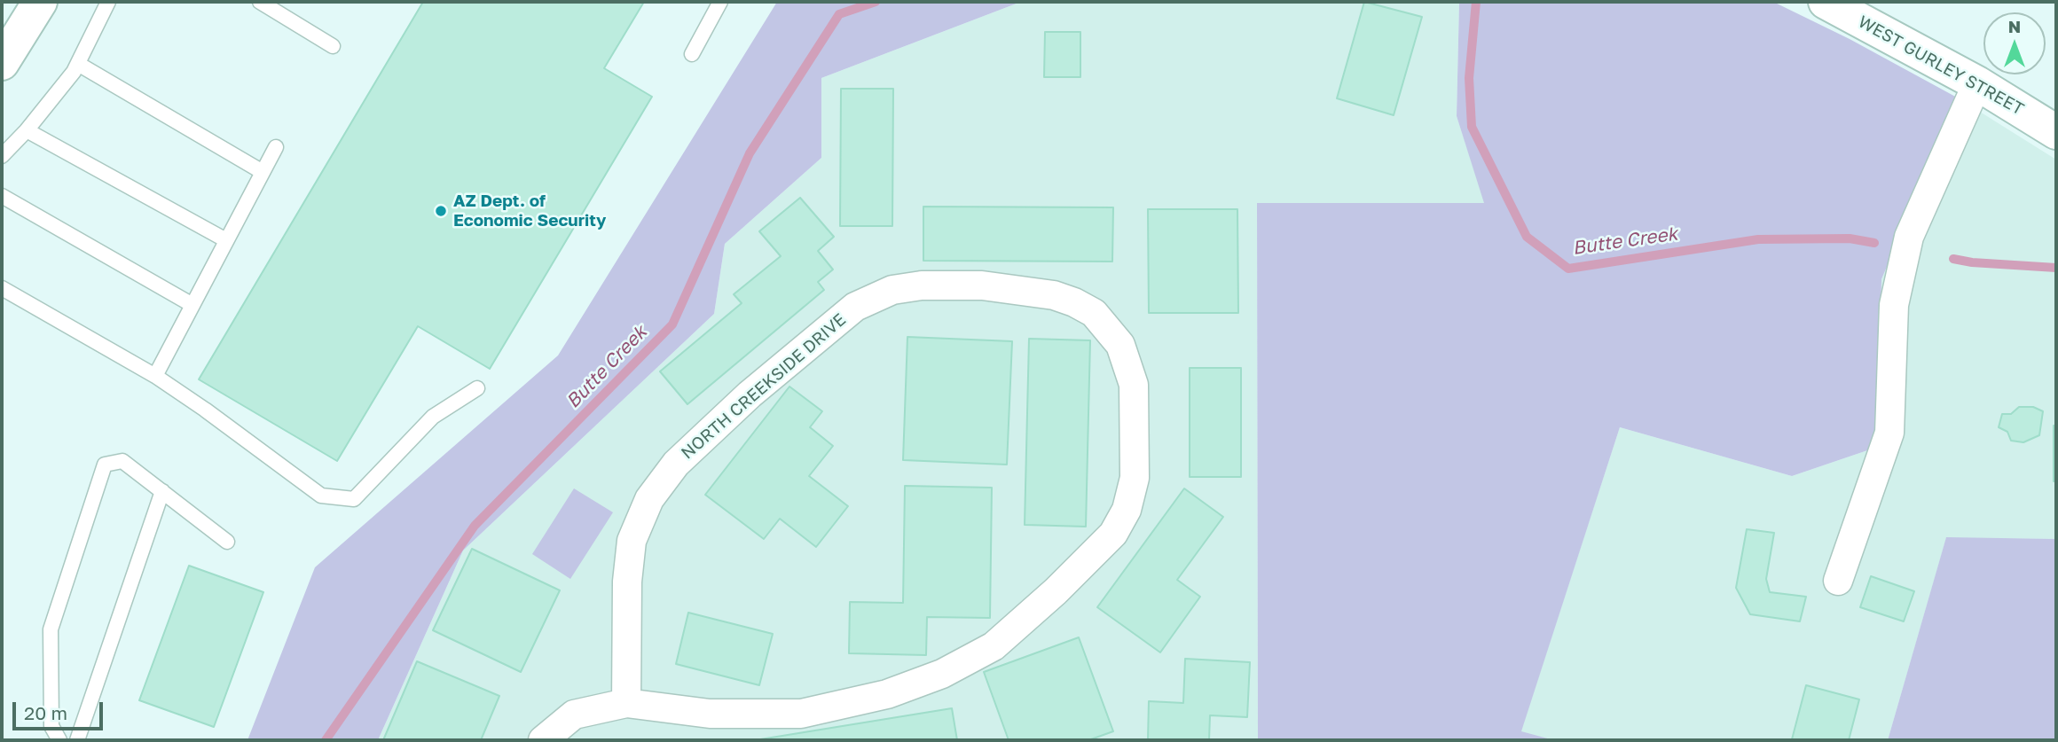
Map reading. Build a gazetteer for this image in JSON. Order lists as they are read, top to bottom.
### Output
{
  "streets": {
    "main road": ["WEST GURLEY STREET"],
    "street": ["NORTH CREEKSIDE DRIVE"]
  },
  "water": ["Butte Creek"],
  "places": ["AZ Dept. of Economic Security"],
  "scale_bar": "20 m",
  "north": "top"
}
